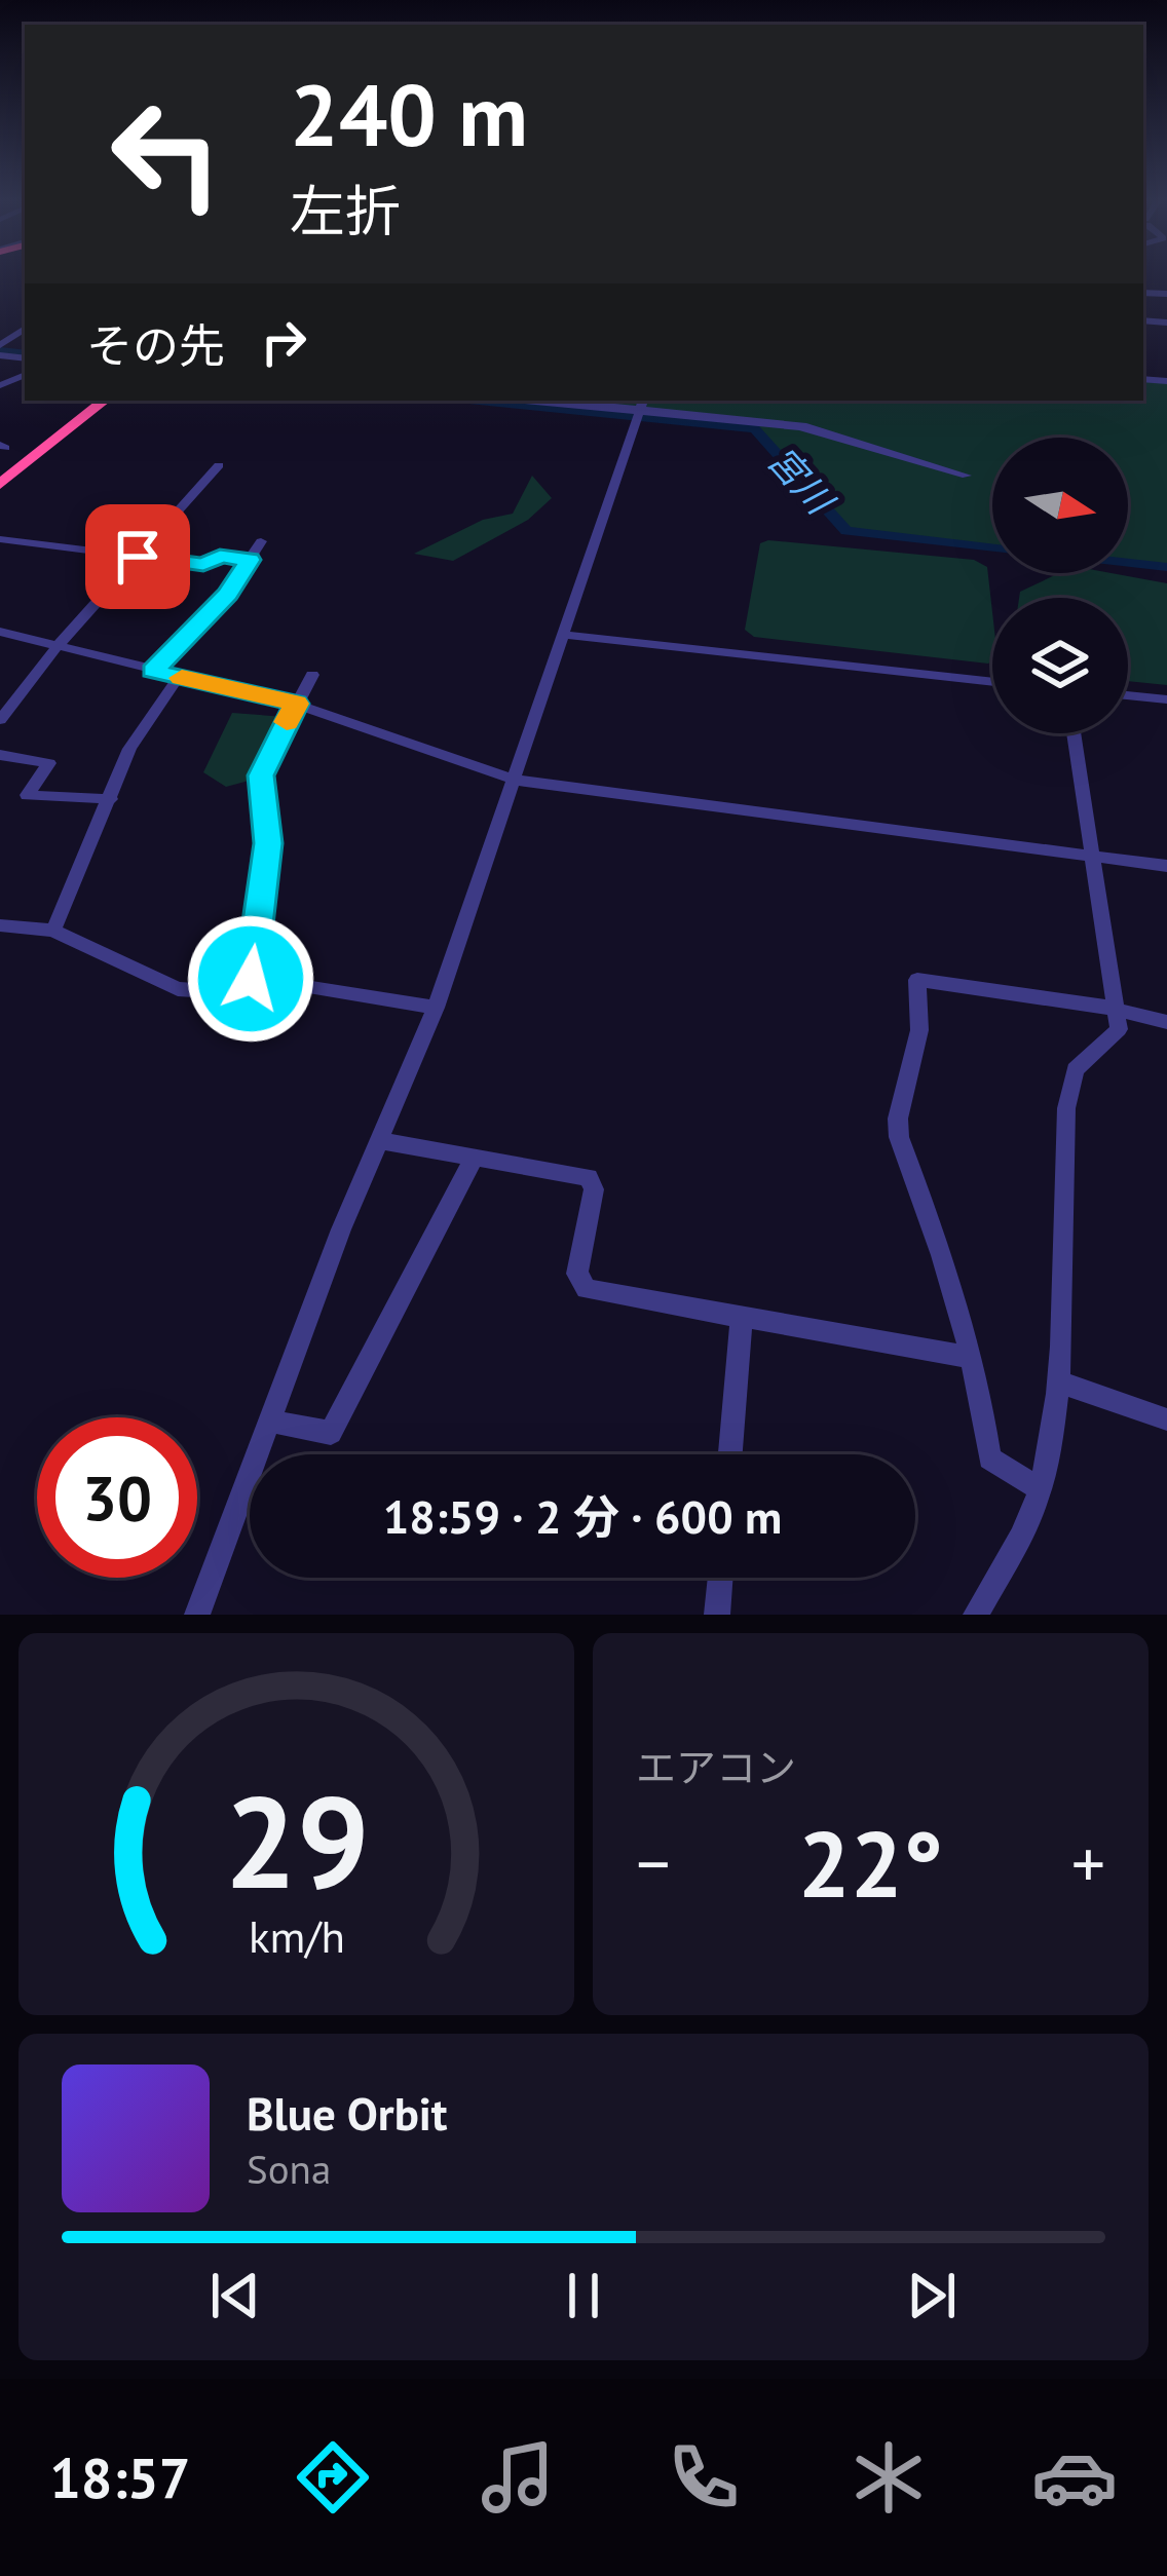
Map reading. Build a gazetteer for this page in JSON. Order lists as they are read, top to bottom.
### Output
{
  "water": ["宮川"],
  "north": "right",
  "page": {
    "turn": ["240 m", "左折"],
    "then": "その先",
    "limit": "30",
    "trip": "18:59 · 2 分 · 600 m",
    "tile": "エアコン",
    "heat": ["−", "22°", "+"],
    "song": ["Blue Orbit", "Sona"],
    "tabs": "18:57",
    "gauge": ["29", "km/h"]
  }
}
